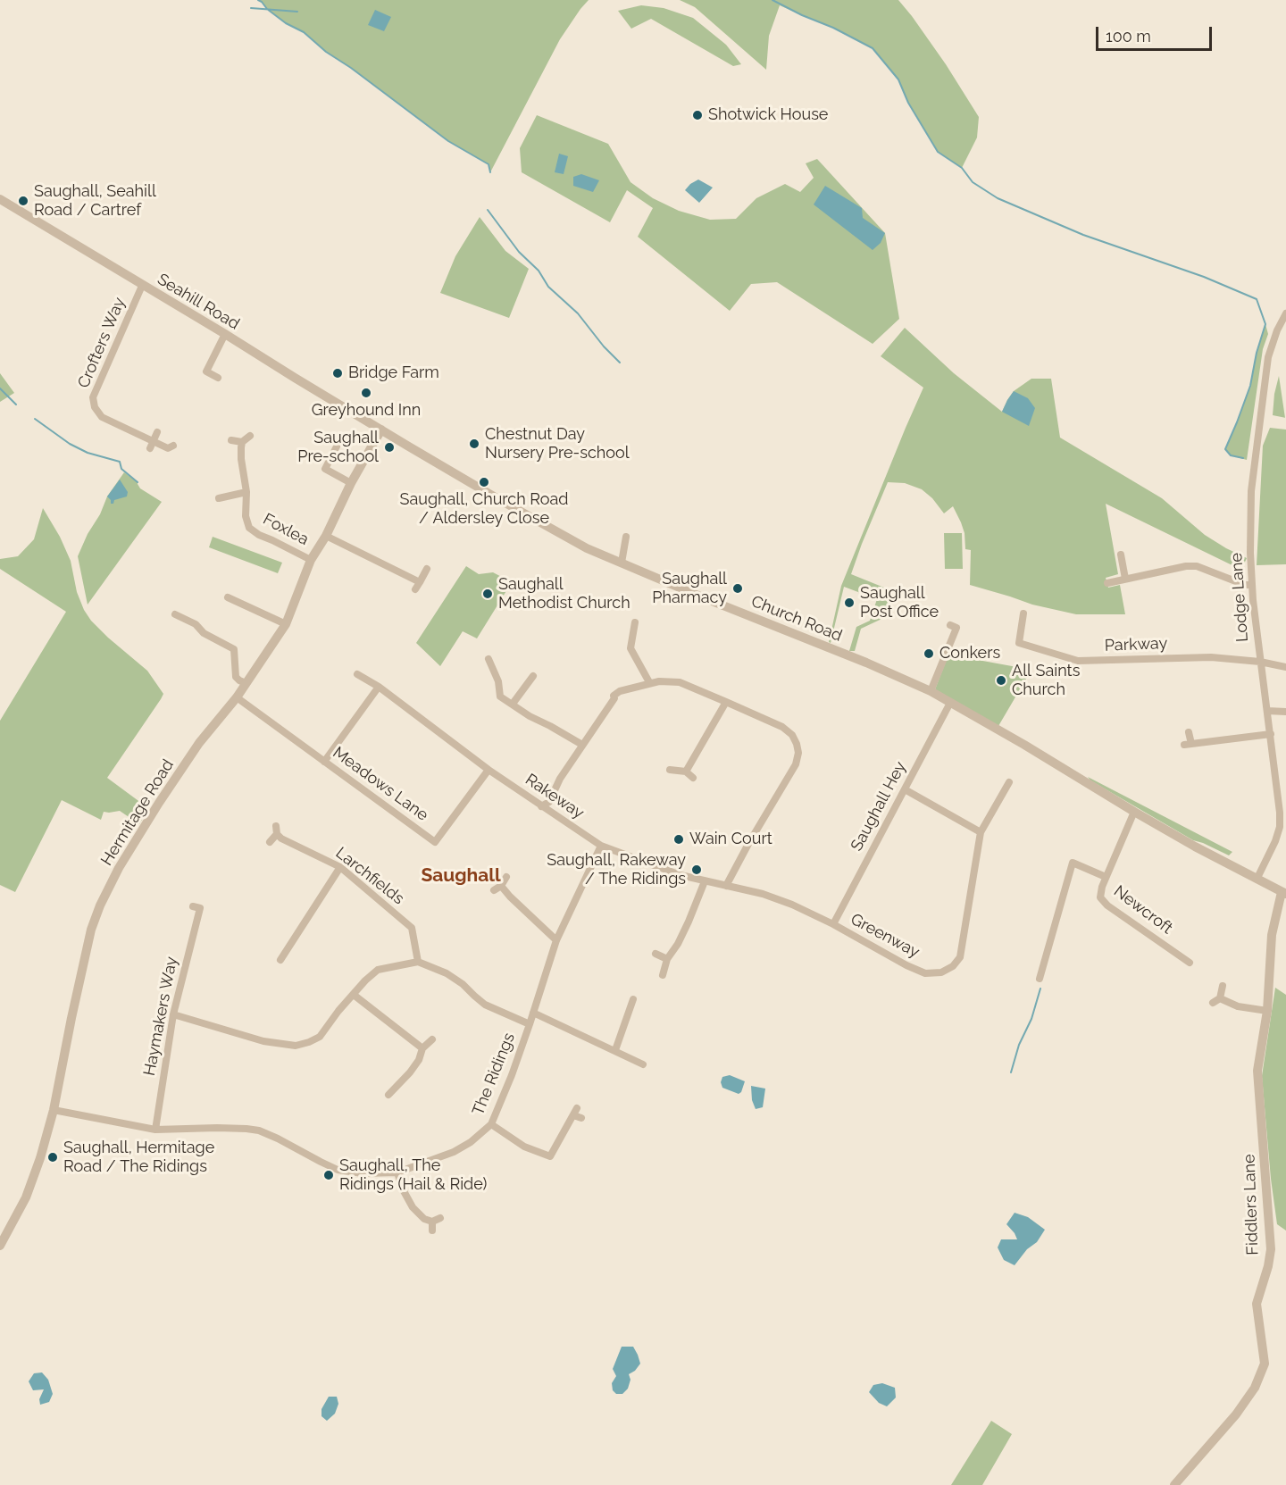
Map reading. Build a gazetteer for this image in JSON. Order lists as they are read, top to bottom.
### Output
{
  "streets": {
    "street": [
      "Seahill Road",
      "Crofters Way",
      "Foxlea",
      "Lodge Lane",
      "Church Road",
      "Parkway",
      "Meadows Lane",
      "Rakeway",
      "Saughall Hey",
      "Hermitage Road",
      "Larchfields",
      "Newcroft",
      "Greenway",
      "Haymakers Way",
      "The Ridings",
      "Fiddlers Lane"
    ]
  },
  "crossings": [
    ["Seahill Road", "Crofters Way"],
    ["Seahill Road", "Church Road"],
    ["Seahill Road", "Hermitage Road"],
    ["Foxlea", "Hermitage Road"],
    ["Lodge Lane", "Church Road"],
    ["Lodge Lane", "Parkway"],
    ["Church Road", "Saughall Hey"],
    ["Church Road", "Hermitage Road"],
    ["Church Road", "Newcroft"],
    ["Church Road", "Fiddlers Lane"],
    ["Meadows Lane", "Rakeway"],
    ["Meadows Lane", "Hermitage Road"],
    ["Rakeway", "Greenway"],
    ["Rakeway", "The Ridings"],
    ["Saughall Hey", "Greenway"],
    ["Hermitage Road", "The Ridings"],
    ["Haymakers Way", "The Ridings"]
  ],
  "districts": ["Saughall"],
  "places": [
    "Shotwick House",
    "Saughall, Seahill Road / Cartref",
    "Bridge Farm",
    "Greyhound Inn",
    "Chestnut Day Nursery Pre-school",
    "Saughall Pre-school",
    "Saughall, Church Road / Aldersley Close",
    "Saughall Pharmacy",
    "Saughall Methodist Church",
    "Saughall Post Office",
    "Conkers",
    "All Saints Church",
    "Wain Court",
    "Saughall, Rakeway / The Ridings",
    "Saughall, Hermitage Road / The Ridings",
    "Saughall, The Ridings (Hail & Ride)"
  ],
  "scale_bar": "100 m"
}
